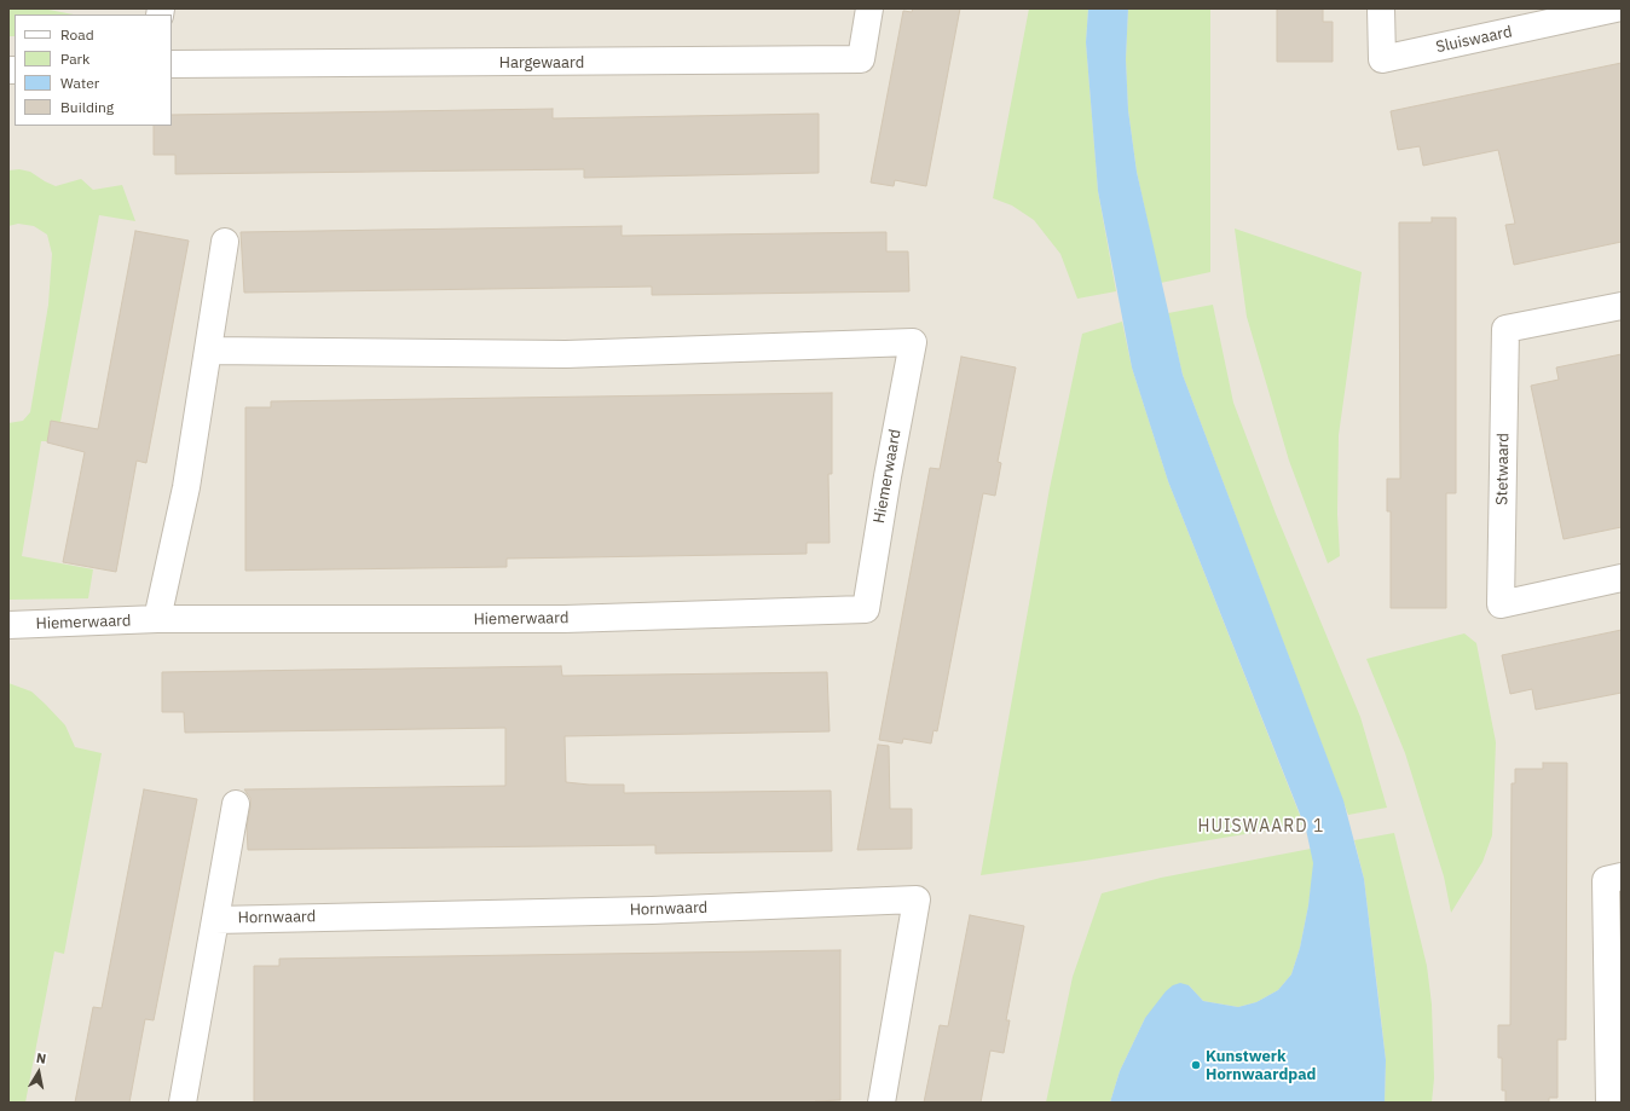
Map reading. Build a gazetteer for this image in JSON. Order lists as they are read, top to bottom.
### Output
{
  "streets": {
    "street": [
      "Sluiswaard",
      "Hargewaard",
      "Stetwaard",
      "Hiemerwaard",
      "Hornwaard"
    ]
  },
  "districts": ["HUISWAARD 1"],
  "places": ["Kunstwerk Hornwaardpad"],
  "legend": [
    "Road",
    "Park",
    "Water",
    "Building"
  ],
  "north": "top"
}
